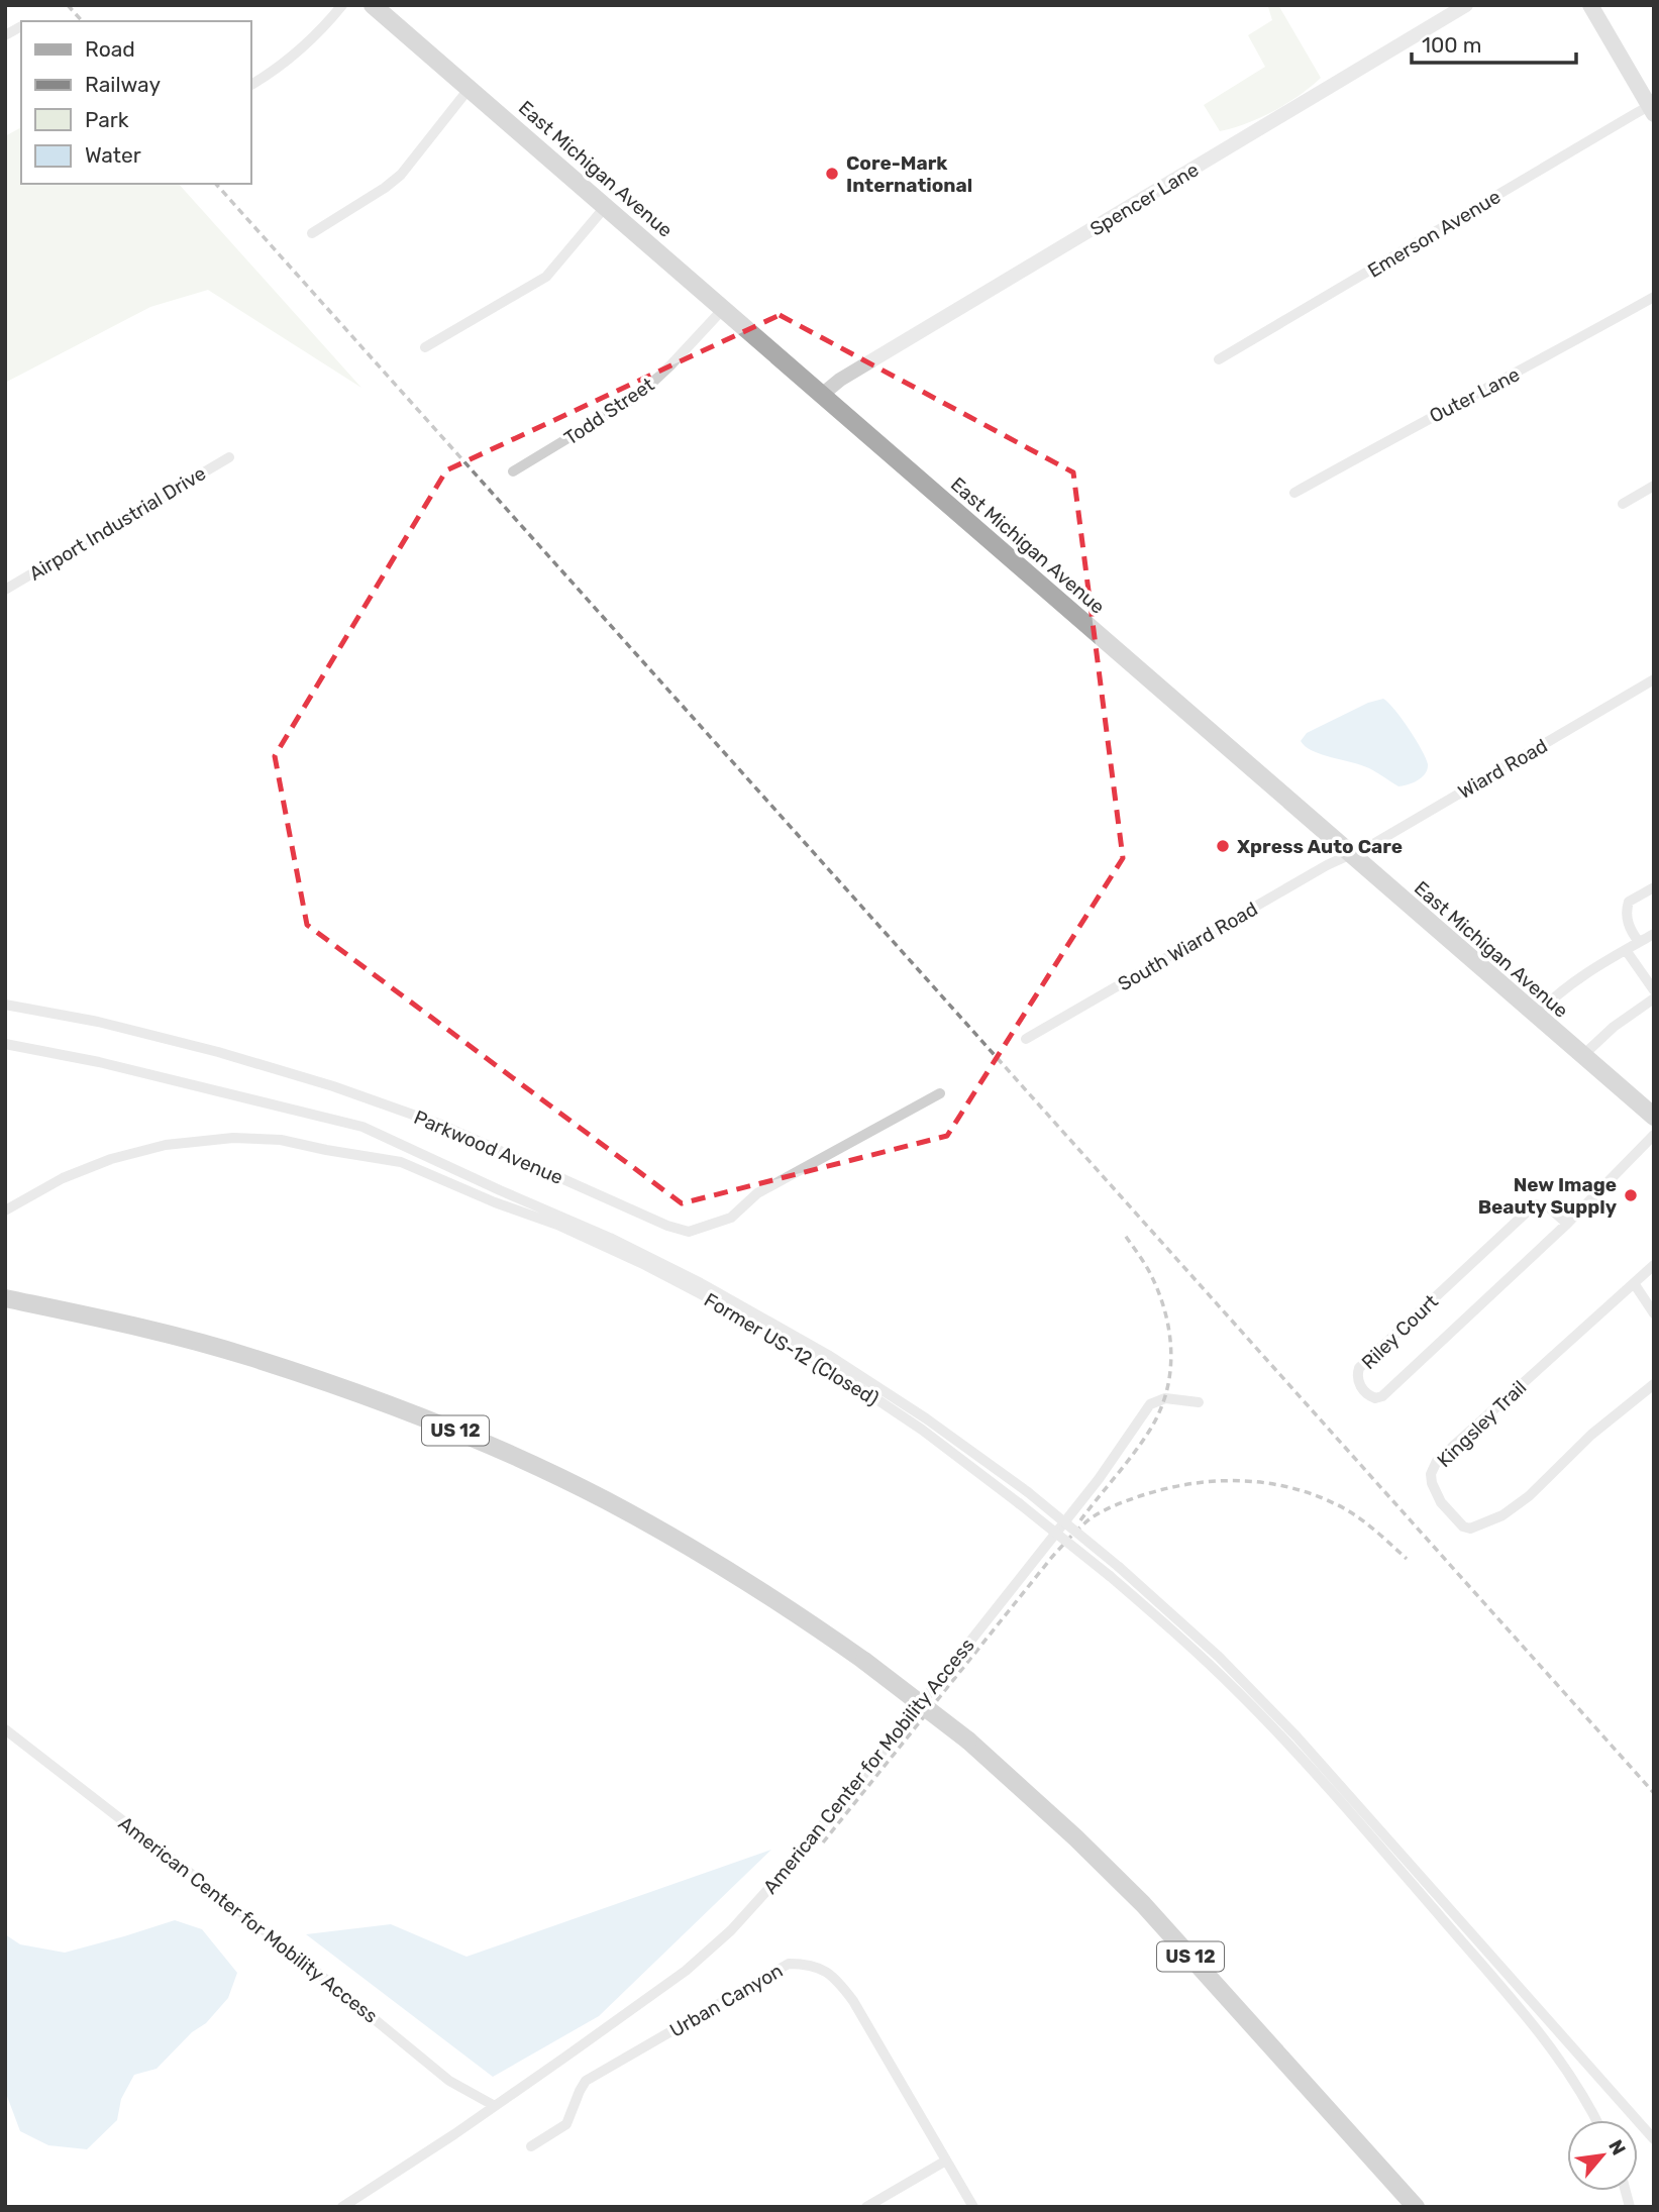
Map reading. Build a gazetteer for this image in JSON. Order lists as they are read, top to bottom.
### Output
{
  "streets": {
    "highway": ["US 12"],
    "main road": ["East Michigan Avenue"],
    "street": [
      "Spencer Lane",
      "Emerson Avenue",
      "Outer Lane",
      "Todd Street",
      "Airport Industrial Drive",
      "Wiard Road",
      "South Wiard Road",
      "Parkwood Avenue",
      "Riley Court",
      "Former US-12 (Closed)",
      "Kingsley Trail",
      "American Center for Mobility Access",
      "Urban Canyon"
    ]
  },
  "crossings": [
    ["East Michigan Avenue", "Spencer Lane"],
    ["East Michigan Avenue", "Todd Street"],
    ["East Michigan Avenue", "Wiard Road"],
    ["East Michigan Avenue", "South Wiard Road"],
    ["Wiard Road", "South Wiard Road"]
  ],
  "places": ["Core-Mark International", "Xpress Auto Care", "New Image Beauty Supply"],
  "legend": [
    "Road",
    "Railway",
    "Park",
    "Water"
  ],
  "scale_bar": "100 m",
  "north": "top right"
}
